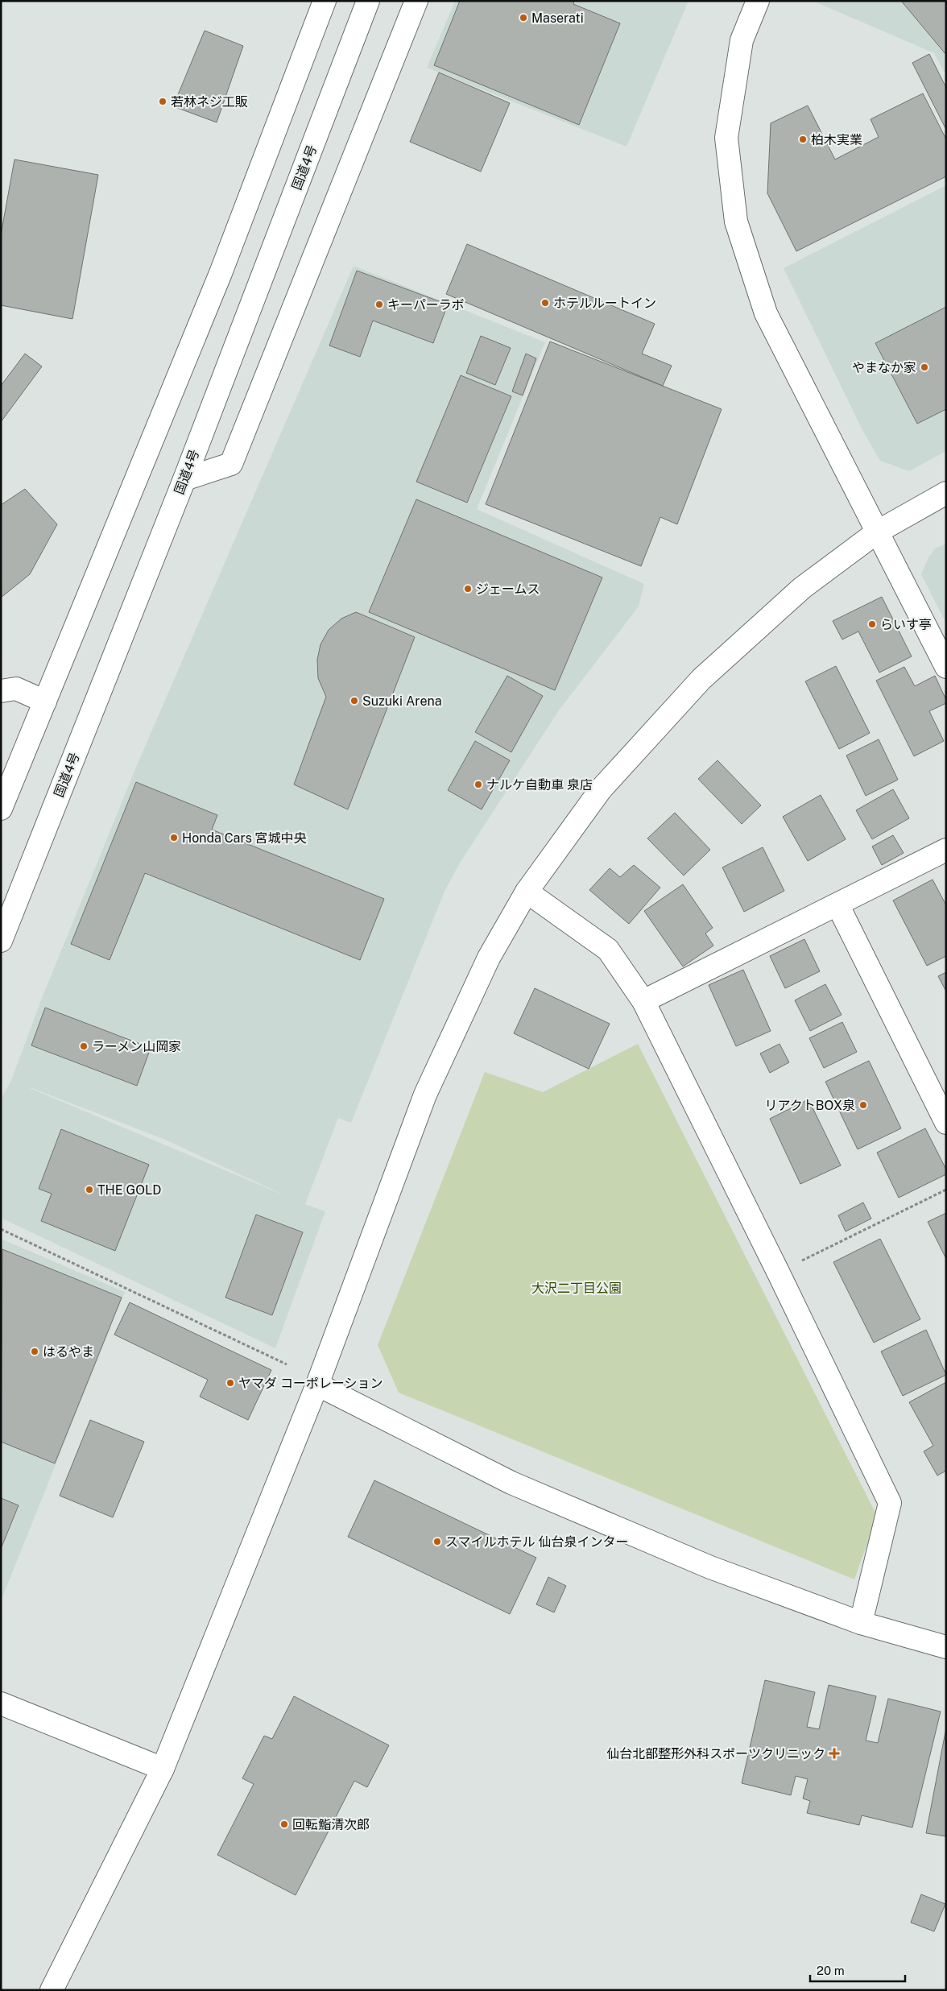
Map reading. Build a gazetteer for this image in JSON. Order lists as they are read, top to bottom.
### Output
{
  "streets": {
    "main road": ["国道4号"]
  },
  "parks": ["大沢二丁目公園"],
  "places": {
    "other": [
      "Maserati",
      "若林ネジ工販",
      "柏木実業",
      "ホテルルートイン",
      "キーパーラボ",
      "やまなか家",
      "ジェームス",
      "らいす亭",
      "Suzuki Arena",
      "ナルケ自動車 泉店",
      "Honda Cars 宮城中央",
      "ラーメン山岡家",
      "リアクトBOX泉",
      "THE GOLD",
      "はるやま",
      "ヤマダ コーポレーション",
      "スマイルホテル 仙台泉インター",
      "回転鮨清次郎"
    ],
    "health": ["仙台北部整形外科スポーツクリニック"]
  },
  "scale_bar": "20 m"
}
